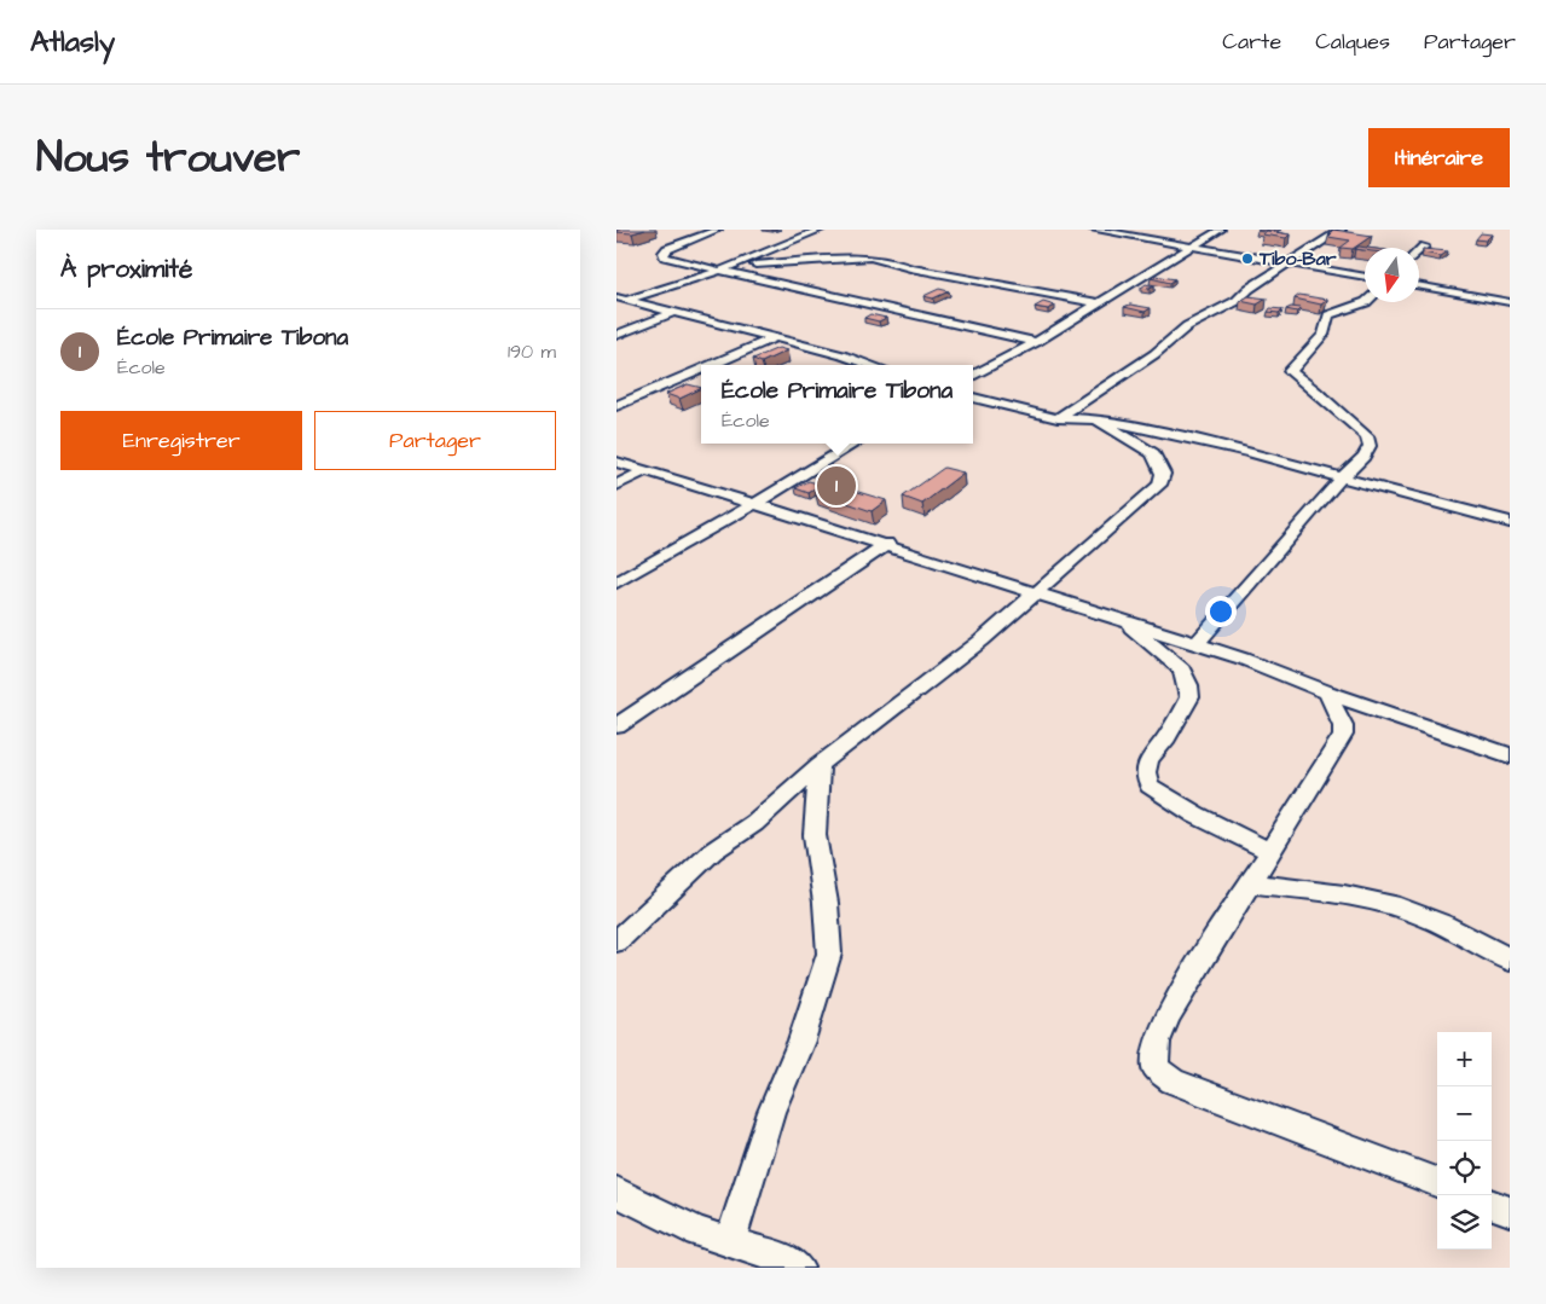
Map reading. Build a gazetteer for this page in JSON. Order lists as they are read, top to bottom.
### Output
{
  "places": ["Tibo-Bar"],
  "north": "bottom",
  "page": {
    "header": "Atlasly",
    "nav": ["Carte", "Calques", "Partager"],
    "title": "Nous trouver",
    "buttons": [
      "Itinéraire",
      ["Enregistrer", "Partager"]
    ],
    "heading": "À proximité",
    "list": [
      {
        "mark": "1",
        "name": "École Primaire Tibona",
        "note": "École",
        "value": "190 m"
      }
    ],
    "popup": ["École Primaire Tibona", "École"],
    "pins": "1",
    "map_buttons": ["+", "−"]
  }
}
